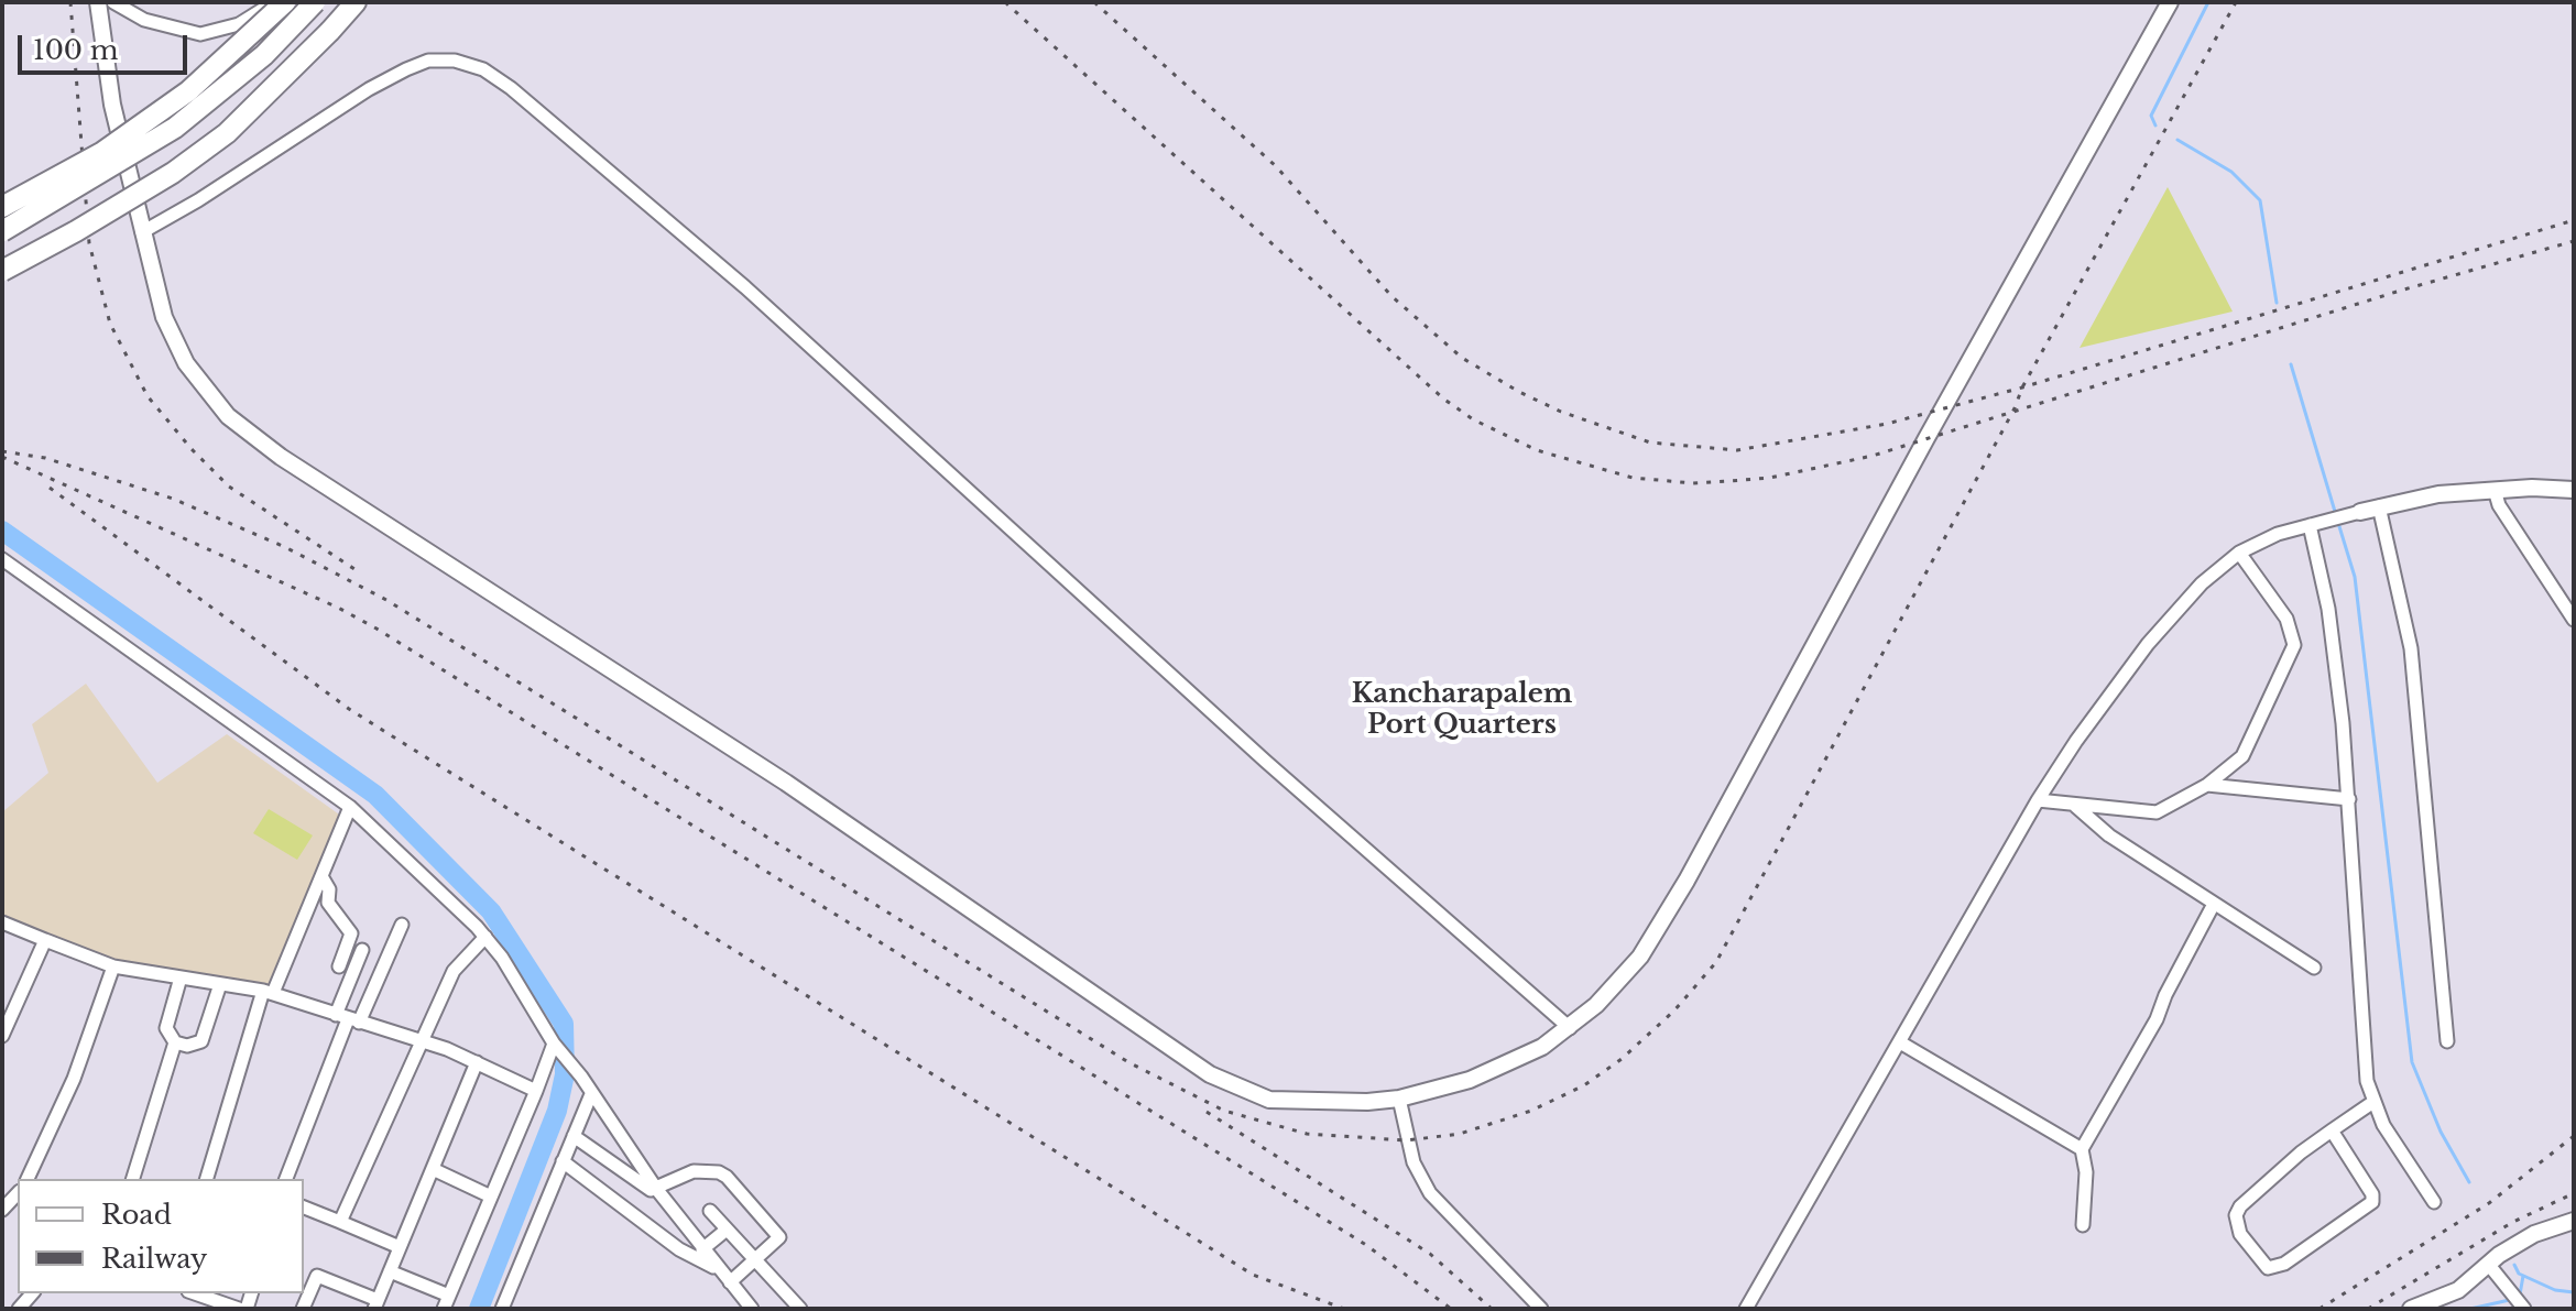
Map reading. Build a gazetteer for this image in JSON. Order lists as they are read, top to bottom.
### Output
{
  "districts": ["Kancharapalem Port Quarters"],
  "legend": ["Road", "Railway"],
  "scale_bar": "100 m"
}
